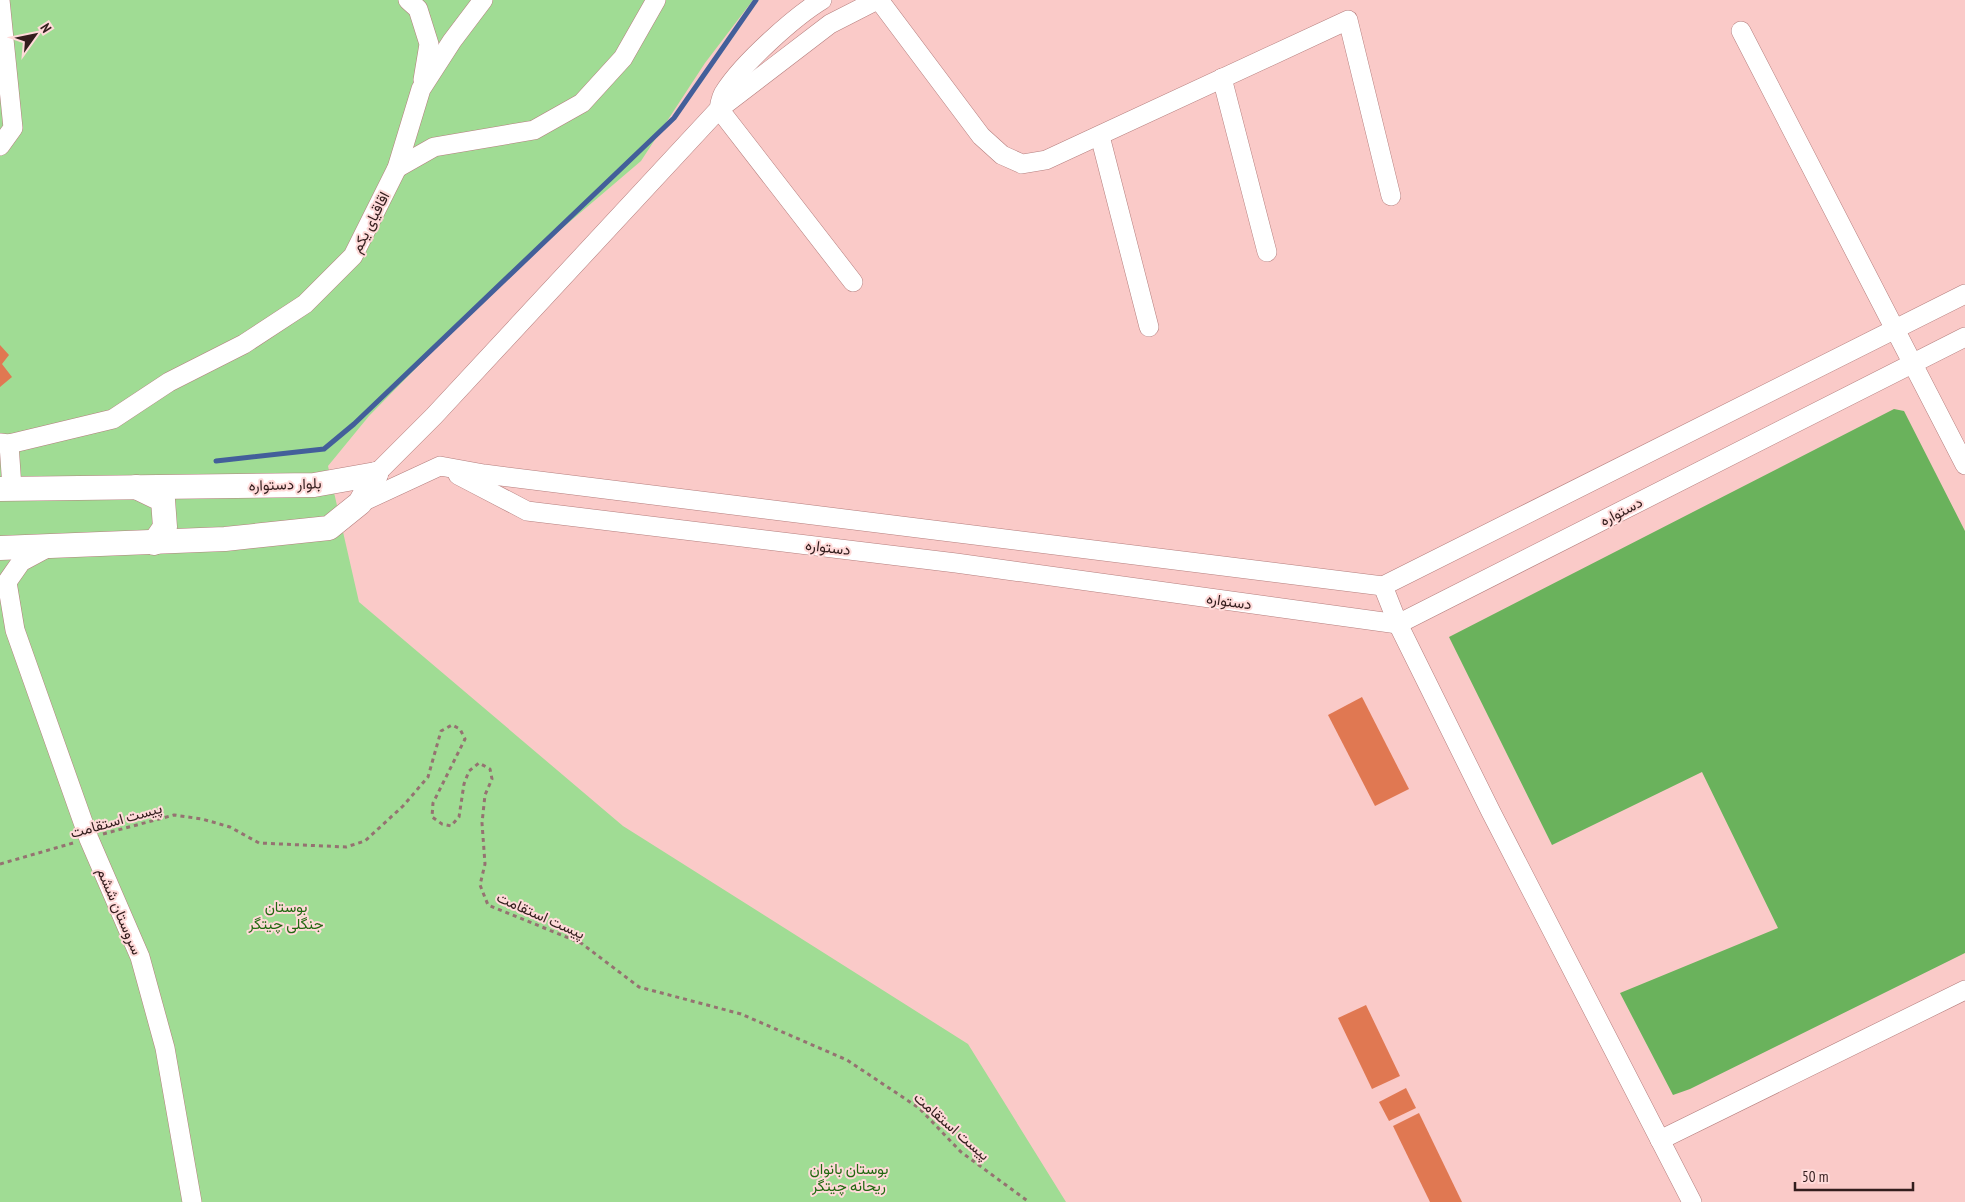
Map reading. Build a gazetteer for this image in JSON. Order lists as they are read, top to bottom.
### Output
{
  "streets": {
    "main road": ["بلوار دستواره"],
    "street": ["اقاقیای یکم", "دستواره", "سروستان ششم"],
    "path": ["پیست استقامت"]
  },
  "crossings": [
    ["پیست استقامت", "سروستان ششم"]
  ],
  "parks": ["بوستان جنگلی چیتگر", "بوستان بانوان ریحانه چیتگر"],
  "scale_bar": "50 m",
  "north": "top right"
}
